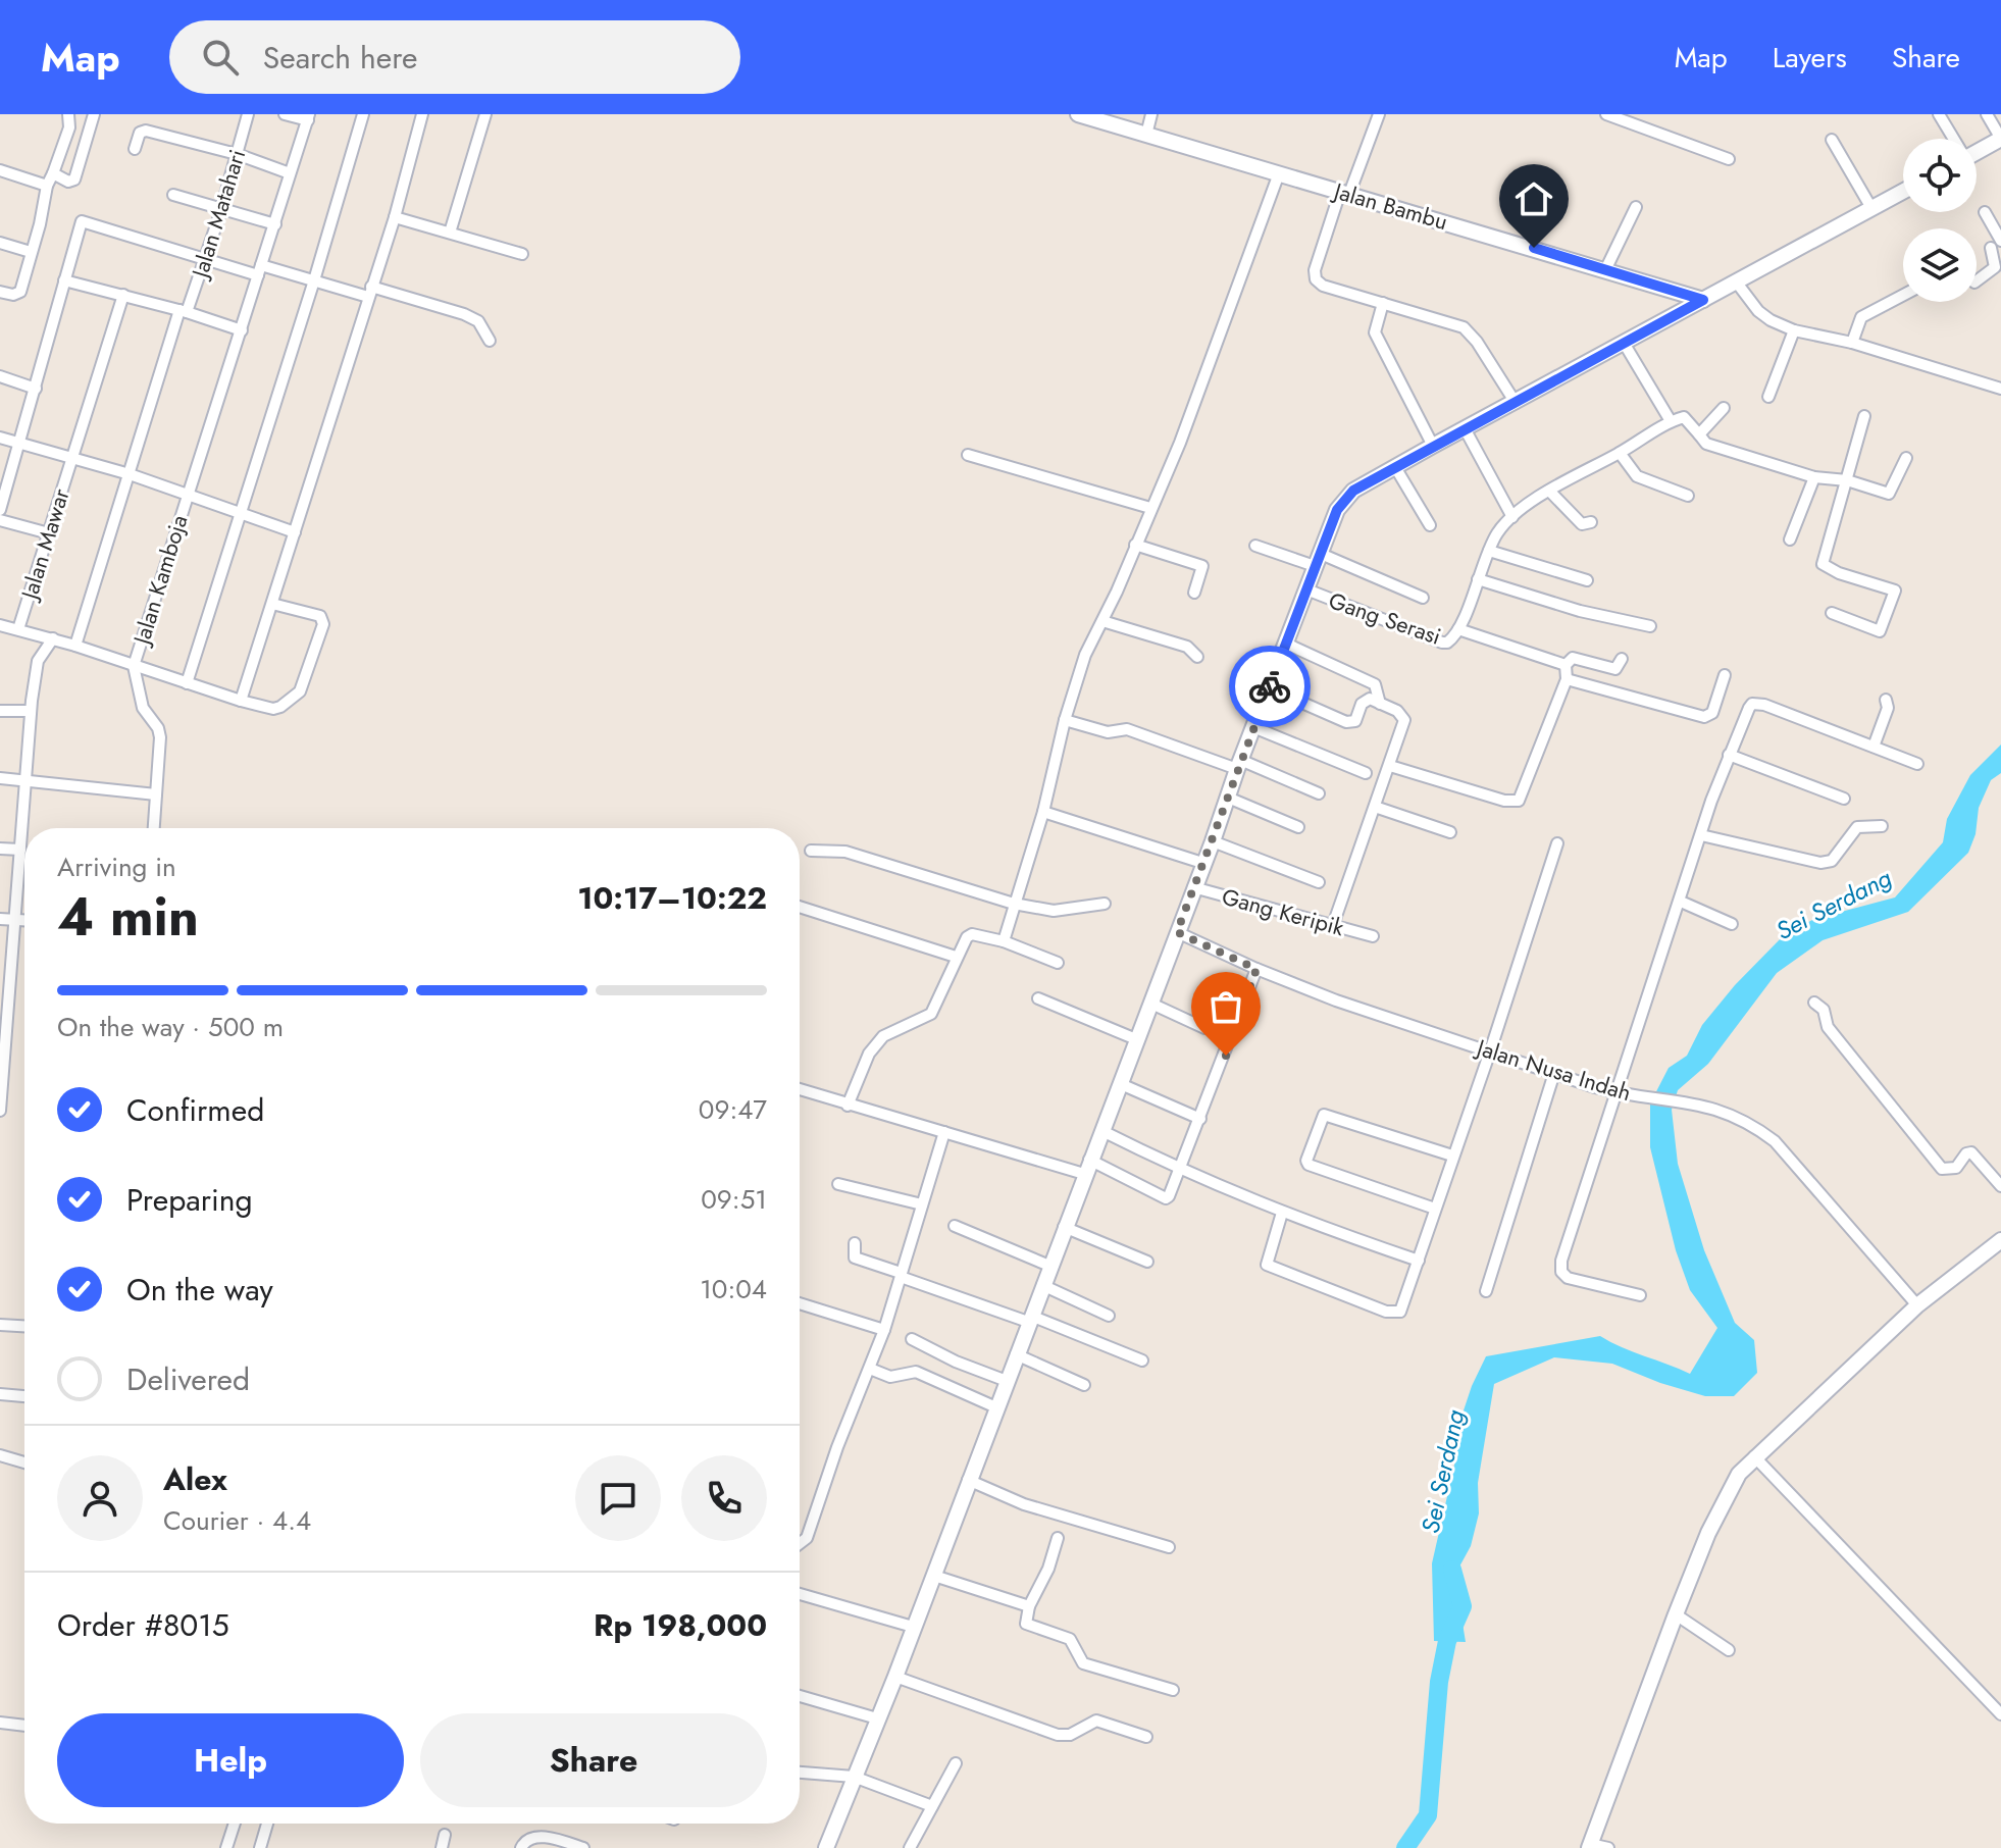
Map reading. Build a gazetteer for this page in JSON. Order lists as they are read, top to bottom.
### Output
{
  "streets": {
    "main road": ["Jalan Bambu"],
    "street": [
      "Jalan Matahari",
      "Jalan Mawar",
      "Jalan Kamboja",
      "Gang Serasi",
      "Gang Keripik",
      "Jalan Nusa Indah"
    ]
  },
  "water": ["Sei Serdang"],
  "page": {
    "header": "Map",
    "search": "Search here",
    "nav": ["Map", "Layers", "Share"],
    "heading": ["4 min", "Arriving in", "10:17–10:22"],
    "panel": [
      "Alex",
      "Courier · 4.4",
      "Order #8015",
      "Rp 198,000"
    ],
    "bar": "On the way · 500 m",
    "list": [
      ["Confirmed", "09:47"],
      ["Preparing", "09:51"],
      ["On the way", "10:04"],
      "Delivered"
    ],
    "buttons": ["Help", "Share"]
  }
}
